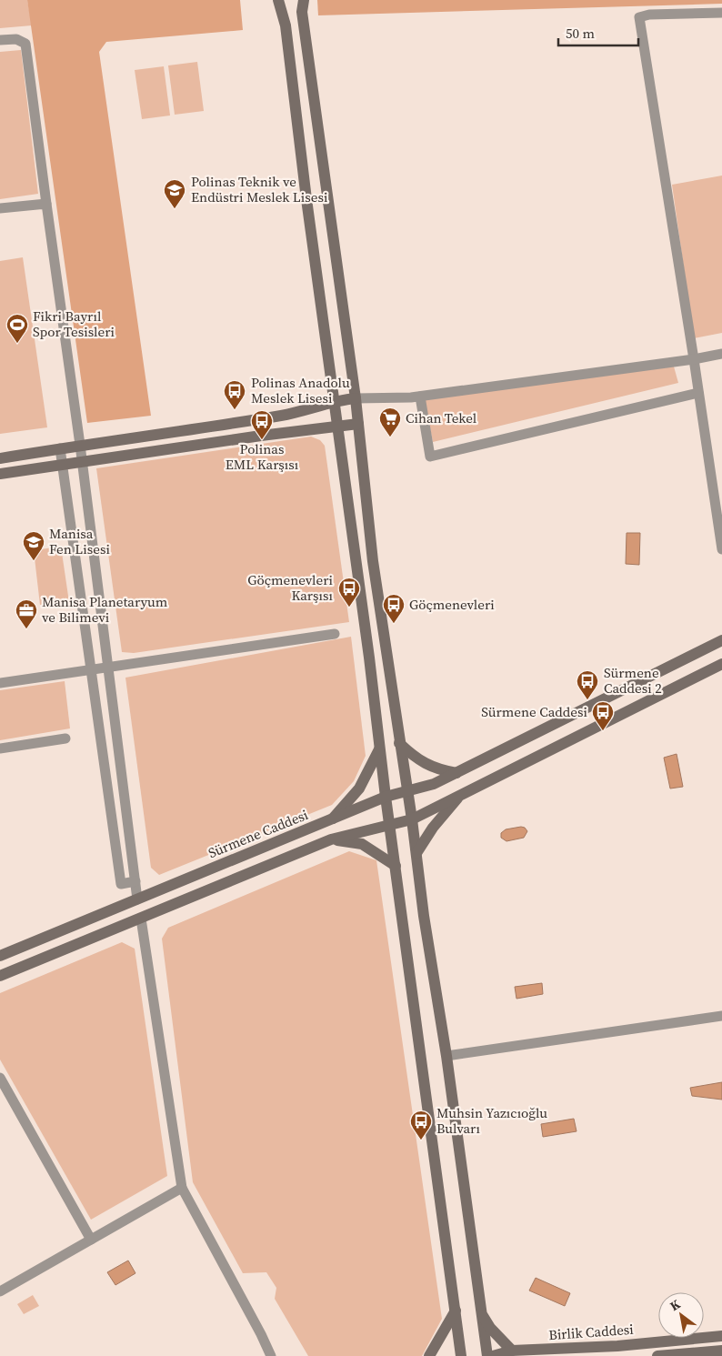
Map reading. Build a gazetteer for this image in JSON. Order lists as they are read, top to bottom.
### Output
{
  "streets": {
    "main road": ["Sürmene Caddesi", "Birlik Caddesi"]
  },
  "places": {
    "school or university": ["Polinas Teknik ve Endüstri Meslek Lisesi", "Manisa Fen Lisesi"],
    "sports": ["Fikri Bayrıl Spor Tesisleri"],
    "bus stop": [
      "Polinas Anadolu Meslek Lisesi",
      "Polinas EML Karşısı",
      "Göçmenevleri Karşısı",
      "Göçmenevleri",
      "Sürmene Caddesi 2",
      "Sürmene Caddesi",
      "Muhsin Yazıcıoğlu Bulvarı"
    ],
    "supermarket": ["Cihan Tekel"],
    "office": ["Manisa Planetaryum ve Bilimevi"]
  },
  "scale_bar": "50 m",
  "north": "top left"
}
